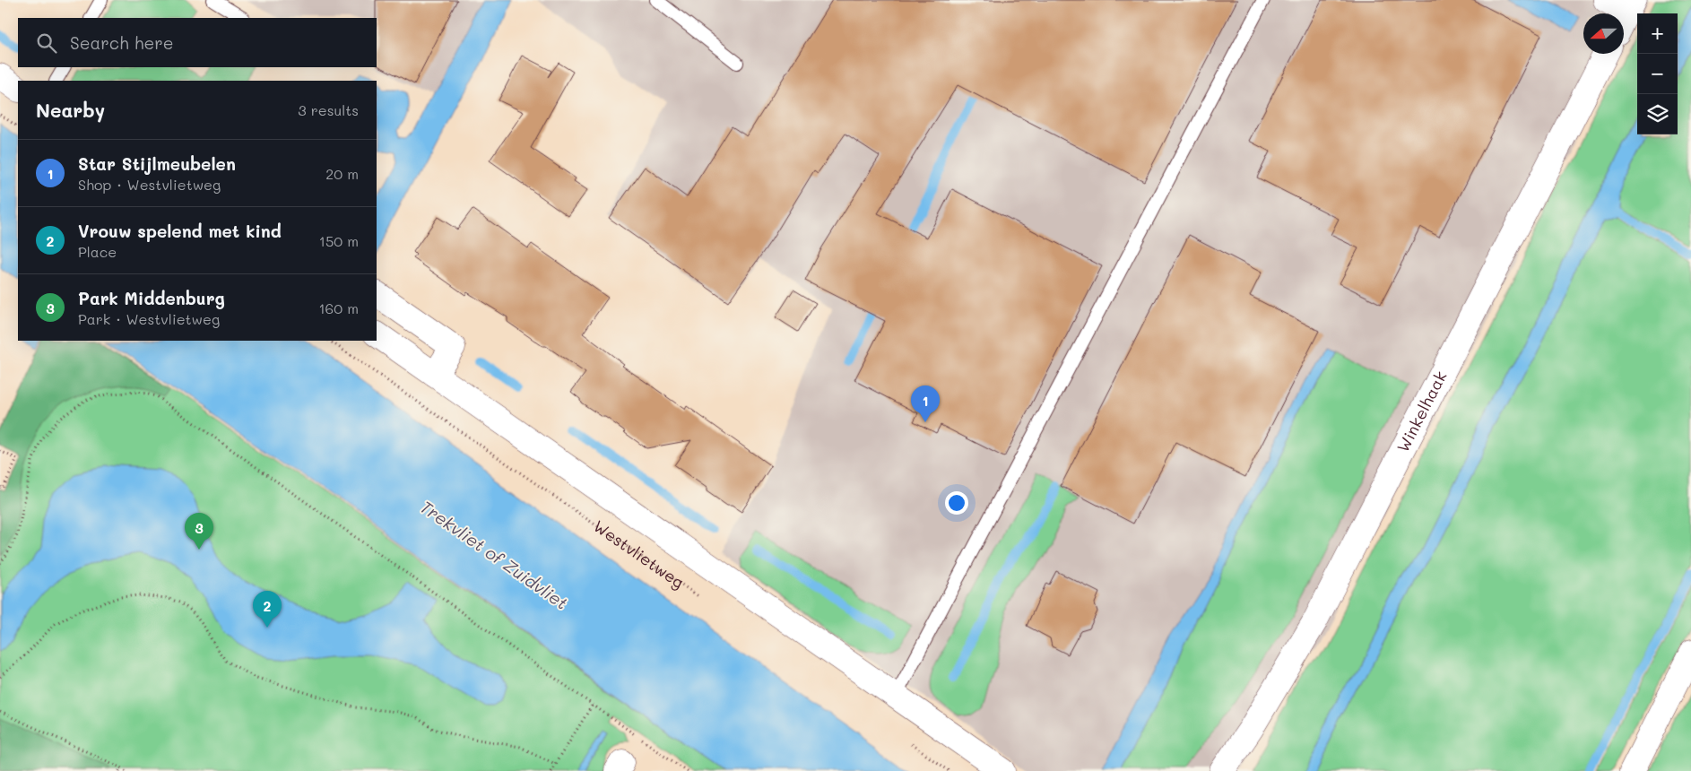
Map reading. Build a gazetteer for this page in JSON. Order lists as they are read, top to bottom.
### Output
{
  "streets": {
    "street": ["Winkelhaak", "Westvlietweg"]
  },
  "water": ["Trekvliet of Zuidvliet"],
  "north": "left",
  "page": {
    "map_buttons": ["+", "−"],
    "search": "Search here",
    "heading": ["Nearby", "3 results"],
    "list": [
      {
        "mark": "1",
        "name": "Star Stijlmeubelen",
        "note": "Shop · Westvlietweg",
        "value": "20 m"
      },
      {
        "mark": "2",
        "name": "Vrouw spelend met kind",
        "note": "Place",
        "value": "150 m"
      },
      {
        "mark": "3",
        "name": "Park Middenburg",
        "note": "Park · Westvlietweg",
        "value": "160 m"
      }
    ],
    "pins": ["1", "3", "2"]
  }
}
